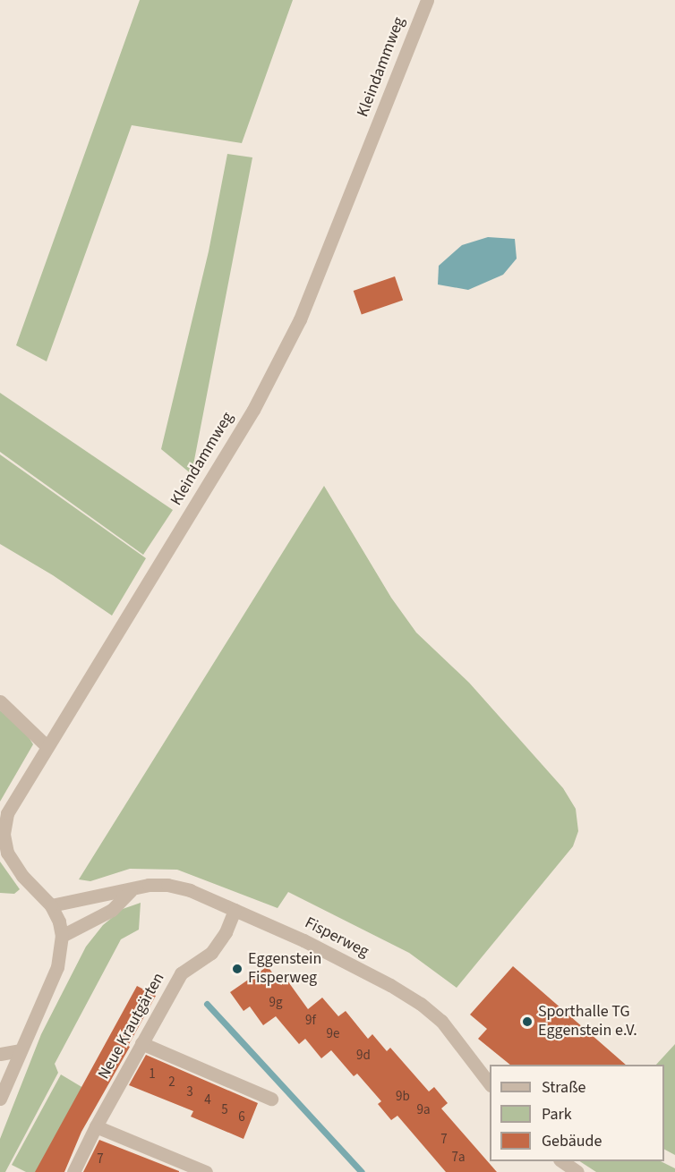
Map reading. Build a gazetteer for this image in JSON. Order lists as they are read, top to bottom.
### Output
{
  "streets": {
    "street": ["Kleindammweg", "Fisperweg", "Neue Krautgärten"]
  },
  "crossings": [
    ["Kleindammweg", "Fisperweg"],
    ["Fisperweg", "Neue Krautgärten"]
  ],
  "places": ["Eggenstein Fisperweg", "Sporthalle TG Eggenstein e.V."],
  "house_numbers": [
    "9g",
    "9f",
    "9e",
    "9d",
    "1",
    "2",
    "3",
    "9b",
    "4",
    "5",
    "9a",
    "6",
    "7",
    "7a",
    "7"
  ],
  "legend": ["Straße", "Park", "Gebäude"]
}
